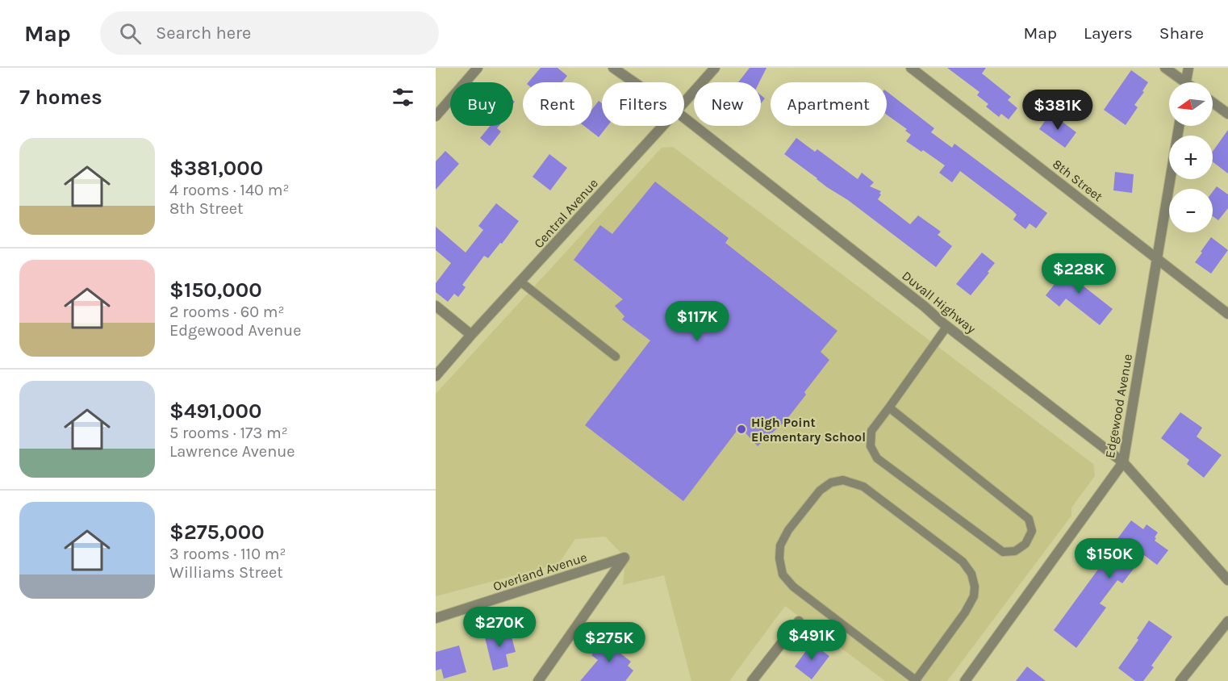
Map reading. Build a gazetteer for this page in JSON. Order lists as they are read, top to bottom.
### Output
{
  "streets": {
    "street": [
      "8th Street",
      "Central Avenue",
      "Duvall Highway",
      "Edgewood Avenue",
      "Overland Avenue"
    ]
  },
  "crossings": [
    ["8th Street", "Edgewood Avenue"],
    ["Duvall Highway", "Edgewood Avenue"]
  ],
  "places": ["High Point Elementary School"],
  "north": "left",
  "page": {
    "header": "Map",
    "search": "Search here",
    "nav": ["Map", "Layers", "Share"],
    "heading": "7 homes",
    "map_buttons": ["+", "−"],
    "chip": [
      "Buy",
      "Rent",
      "Filters",
      "New",
      "Apartment"
    ],
    "price": [
      "$381K",
      "$228K",
      "$117K",
      "$150K",
      "$270K",
      "$491K",
      "$275K"
    ],
    "list": [
      {
        "name": "$381,000",
        "note": "4 rooms · 140 m² · 8th Street"
      },
      {
        "name": "$150,000",
        "note": "2 rooms · 60 m² · Edgewood Avenue"
      },
      {
        "name": "$491,000",
        "note": "5 rooms · 173 m² · Lawrence Avenue"
      },
      {
        "name": "$275,000",
        "note": "3 rooms · 110 m² · Williams Street"
      }
    ]
  }
}
